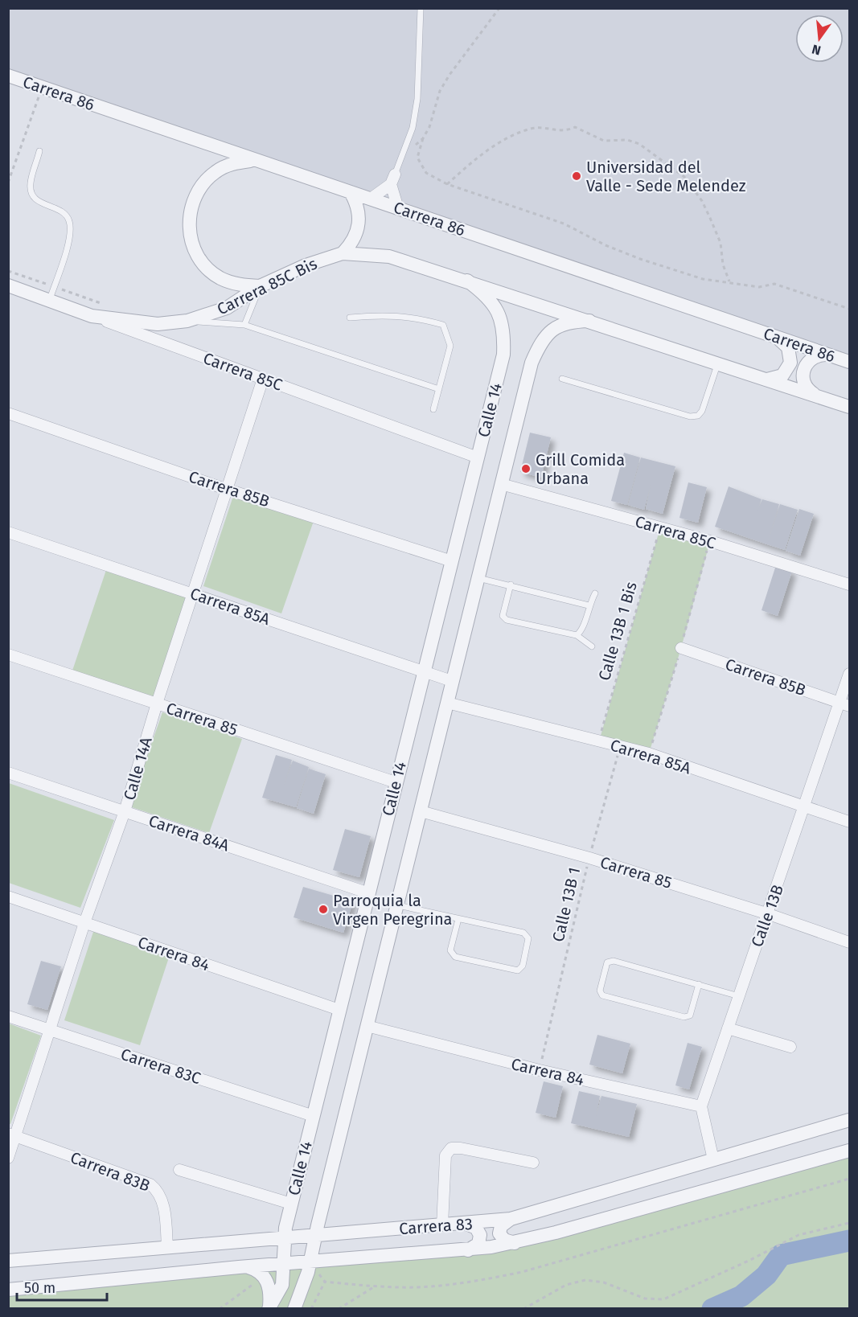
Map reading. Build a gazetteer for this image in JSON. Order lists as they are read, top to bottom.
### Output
{
  "streets": {
    "street": [
      "Carrera 86",
      "Carrera 85C Bis",
      "Carrera 85C",
      "Calle 14",
      "Carrera 85B",
      "Carrera 85A",
      "Carrera 85",
      "Calle 14A",
      "Carrera 84A",
      "Calle 13B",
      "Carrera 84",
      "Carrera 83C",
      "Carrera 83B",
      "Carrera 83"
    ],
    "path": ["Calle 13B 1 Bis", "Calle 13B 1"]
  },
  "crossings": [
    ["Carrera 86", "Carrera 85C Bis"],
    ["Carrera 85C Bis", "Carrera 85C"],
    ["Carrera 85C Bis", "Calle 14"],
    ["Carrera 85C", "Calle 14"],
    ["Carrera 85C", "Calle 13B 1 Bis"],
    ["Carrera 85C", "Calle 14A"],
    ["Calle 14", "Carrera 85B"],
    ["Calle 14", "Carrera 85A"],
    ["Calle 14", "Carrera 85"],
    ["Calle 14", "Carrera 84A"],
    ["Calle 14", "Carrera 84"],
    ["Calle 14", "Carrera 83C"],
    ["Calle 14", "Carrera 83"],
    ["Carrera 85B", "Calle 14A"],
    ["Carrera 85B", "Calle 13B"],
    ["Carrera 85A", "Calle 13B 1 Bis"],
    ["Carrera 85A", "Calle 14A"],
    ["Carrera 85A", "Calle 13B 1"],
    ["Carrera 85A", "Calle 13B"],
    ["Carrera 85", "Calle 14A"],
    ["Carrera 85", "Calle 13B 1"],
    ["Carrera 85", "Calle 13B"],
    ["Calle 14A", "Carrera 84A"],
    ["Calle 14A", "Carrera 84"],
    ["Calle 14A", "Carrera 83C"],
    ["Calle 14A", "Carrera 83B"],
    ["Calle 13B 1", "Carrera 84"],
    ["Calle 13B", "Carrera 84"],
    ["Carrera 83B", "Carrera 83"]
  ],
  "places": ["Universidad del Valle - Sede Melendez", "Grill Comida Urbana", "Parroquia la Virgen Peregrina"],
  "scale_bar": "50 m",
  "north": "bottom"
}
